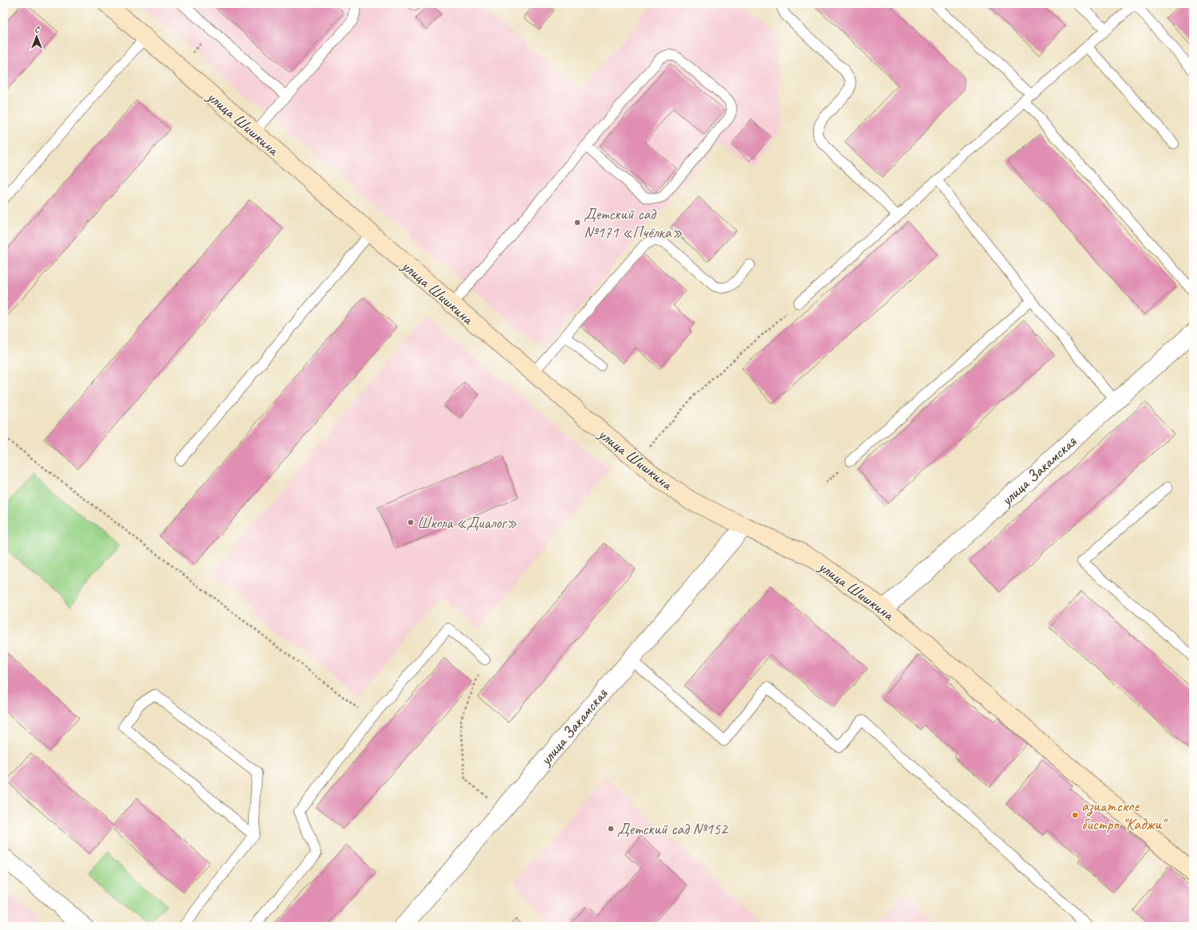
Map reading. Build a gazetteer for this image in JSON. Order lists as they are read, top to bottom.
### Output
{
  "streets": {
    "street": ["улица Шишкина", "улица Закамская"]
  },
  "crossings": [
    ["улица Шишкина", "улица Закамская"]
  ],
  "places": [
    "Детский сад №171 «Пчёлка»",
    "Школа «Диалог»",
    "азиатское бистро \"Каджи\"",
    "Детский сад №152"
  ],
  "north": "top"
}
